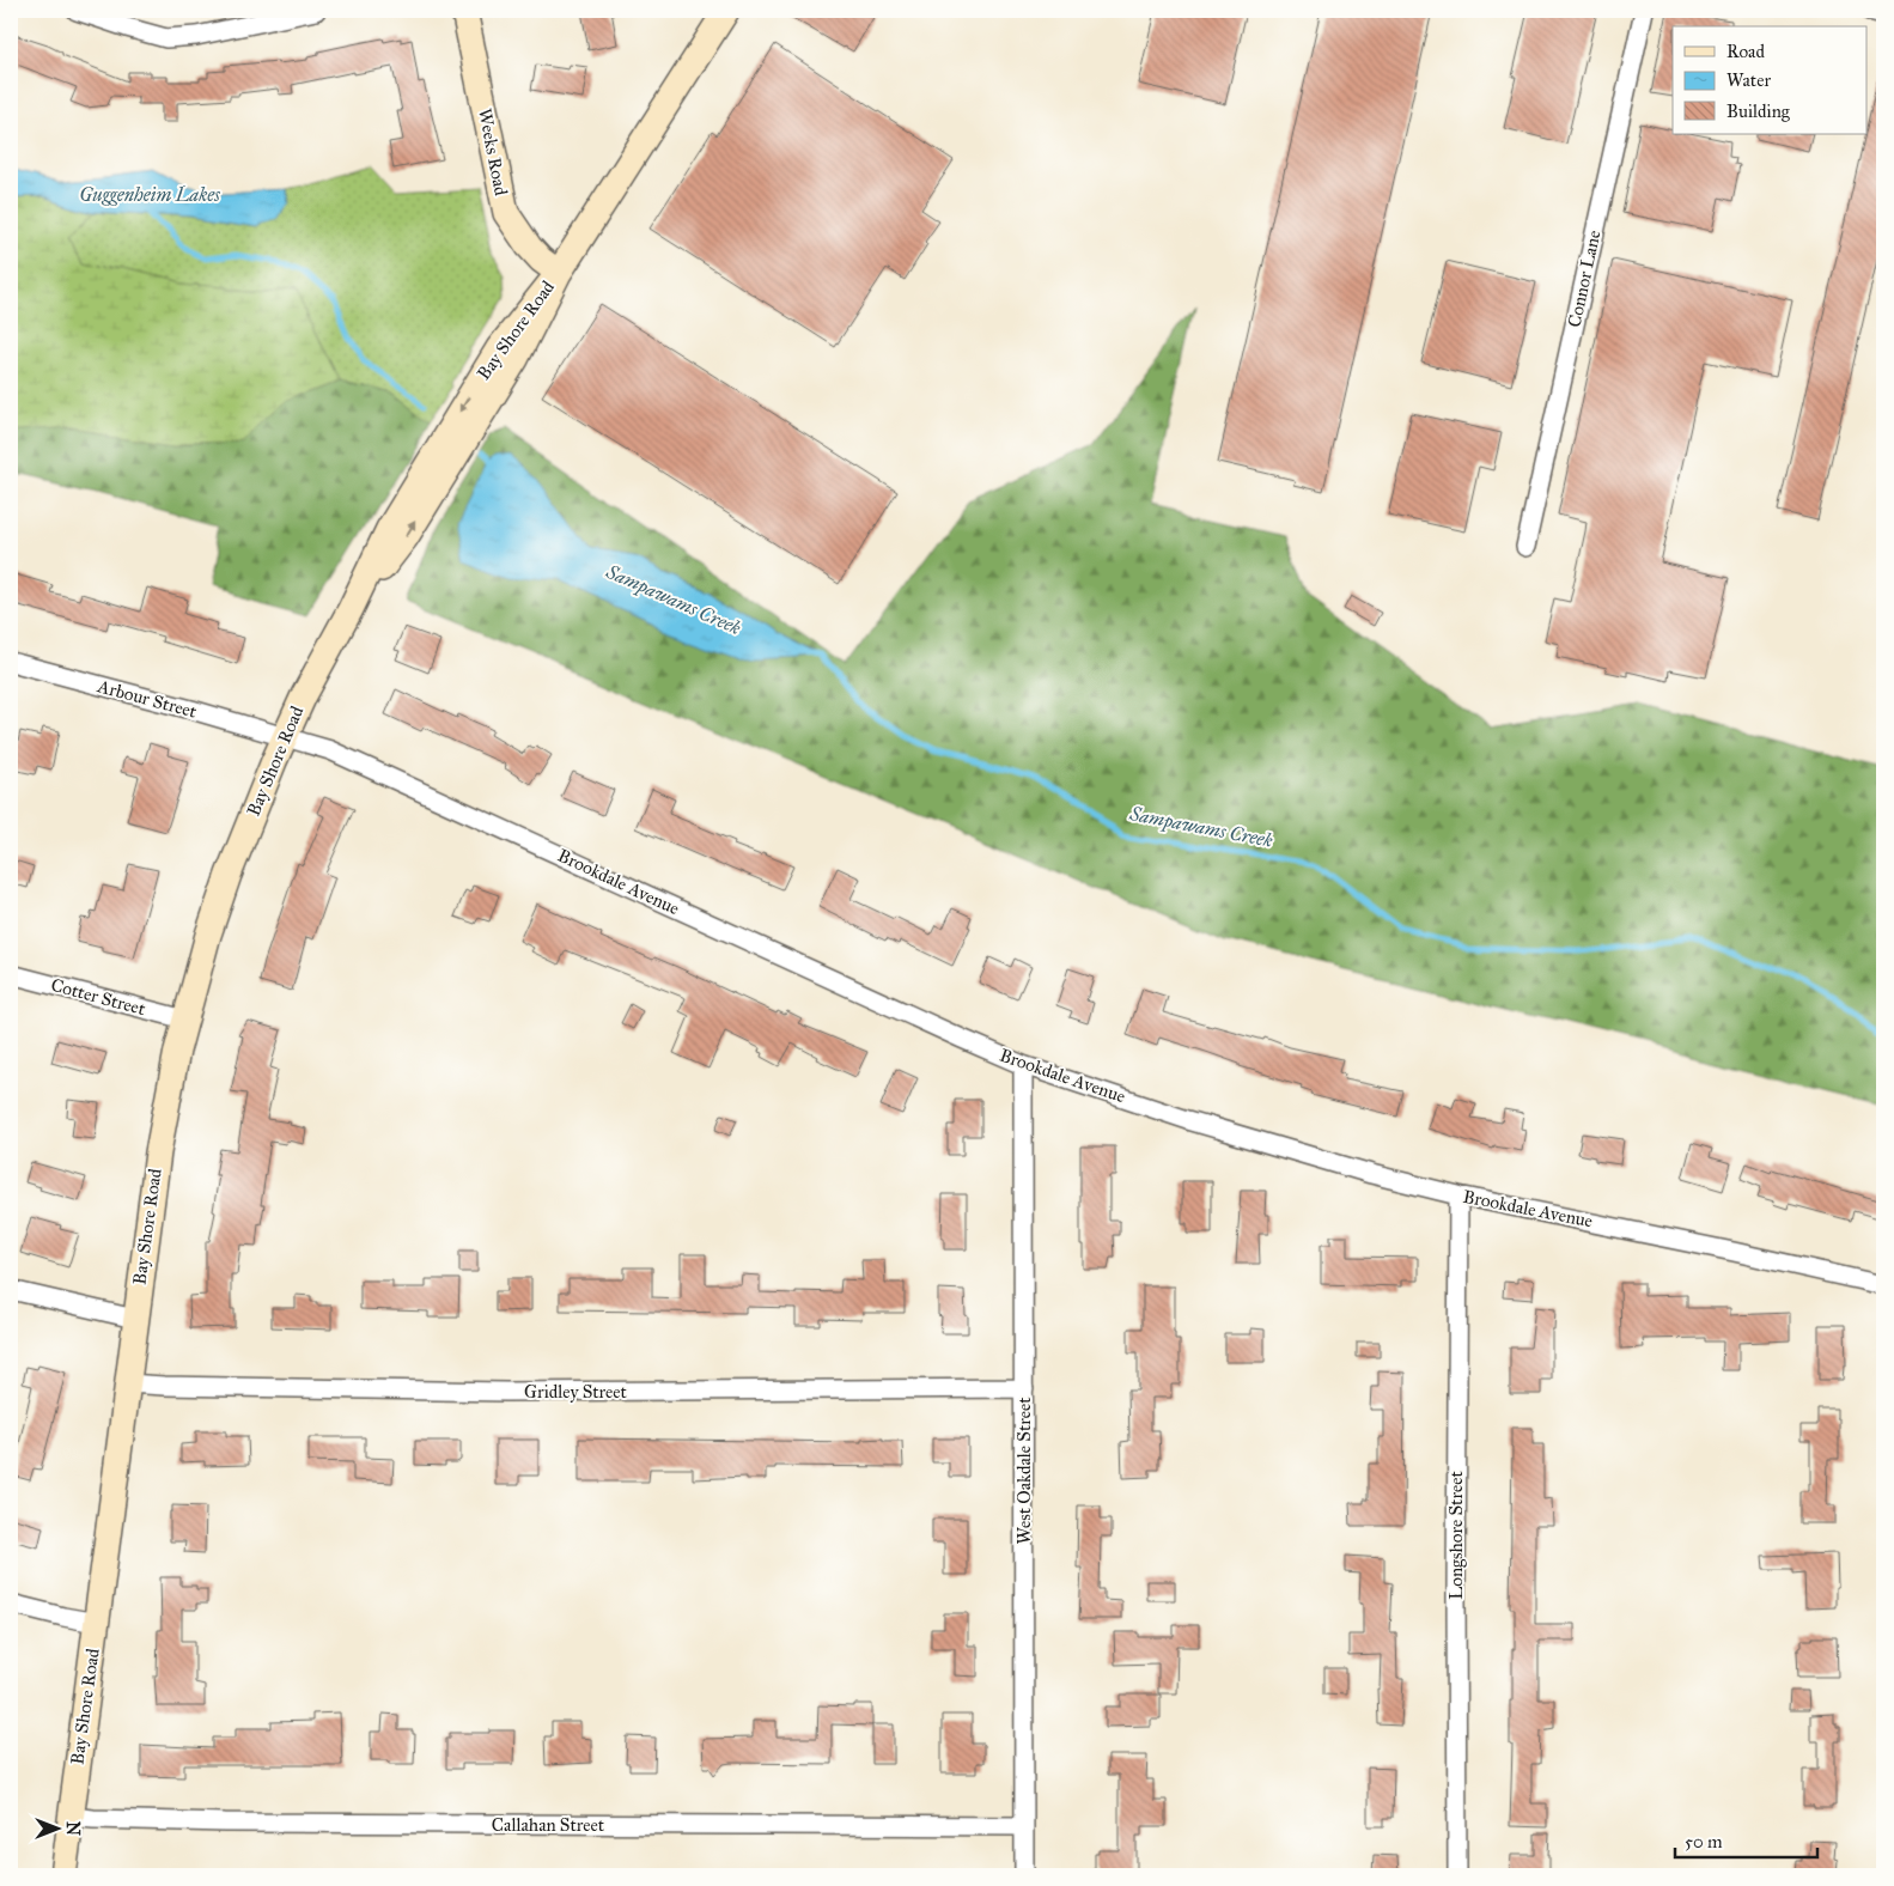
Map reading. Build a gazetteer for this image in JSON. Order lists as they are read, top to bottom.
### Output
{
  "streets": {
    "main road": ["Weeks Road", "Bay Shore Road"],
    "street": [
      "Connor Lane",
      "Arbour Street",
      "Brookdale Avenue",
      "Cotter Street",
      "Gridley Street",
      "West Oakdale Street",
      "Longshore Street",
      "Callahan Street"
    ]
  },
  "crossings": [
    ["Weeks Road", "Bay Shore Road"],
    ["Bay Shore Road", "Arbour Street"],
    ["Bay Shore Road", "Brookdale Avenue"],
    ["Bay Shore Road", "Cotter Street"],
    ["Bay Shore Road", "Gridley Street"],
    ["Bay Shore Road", "Callahan Street"],
    ["Arbour Street", "Brookdale Avenue"],
    ["Brookdale Avenue", "West Oakdale Street"],
    ["Brookdale Avenue", "Longshore Street"],
    ["Gridley Street", "West Oakdale Street"],
    ["West Oakdale Street", "Callahan Street"]
  ],
  "water": ["Guggenheim Lakes", "Sampawams Creek"],
  "legend": ["Road", "Water", "Building"],
  "scale_bar": "50 m",
  "north": "right"
}
